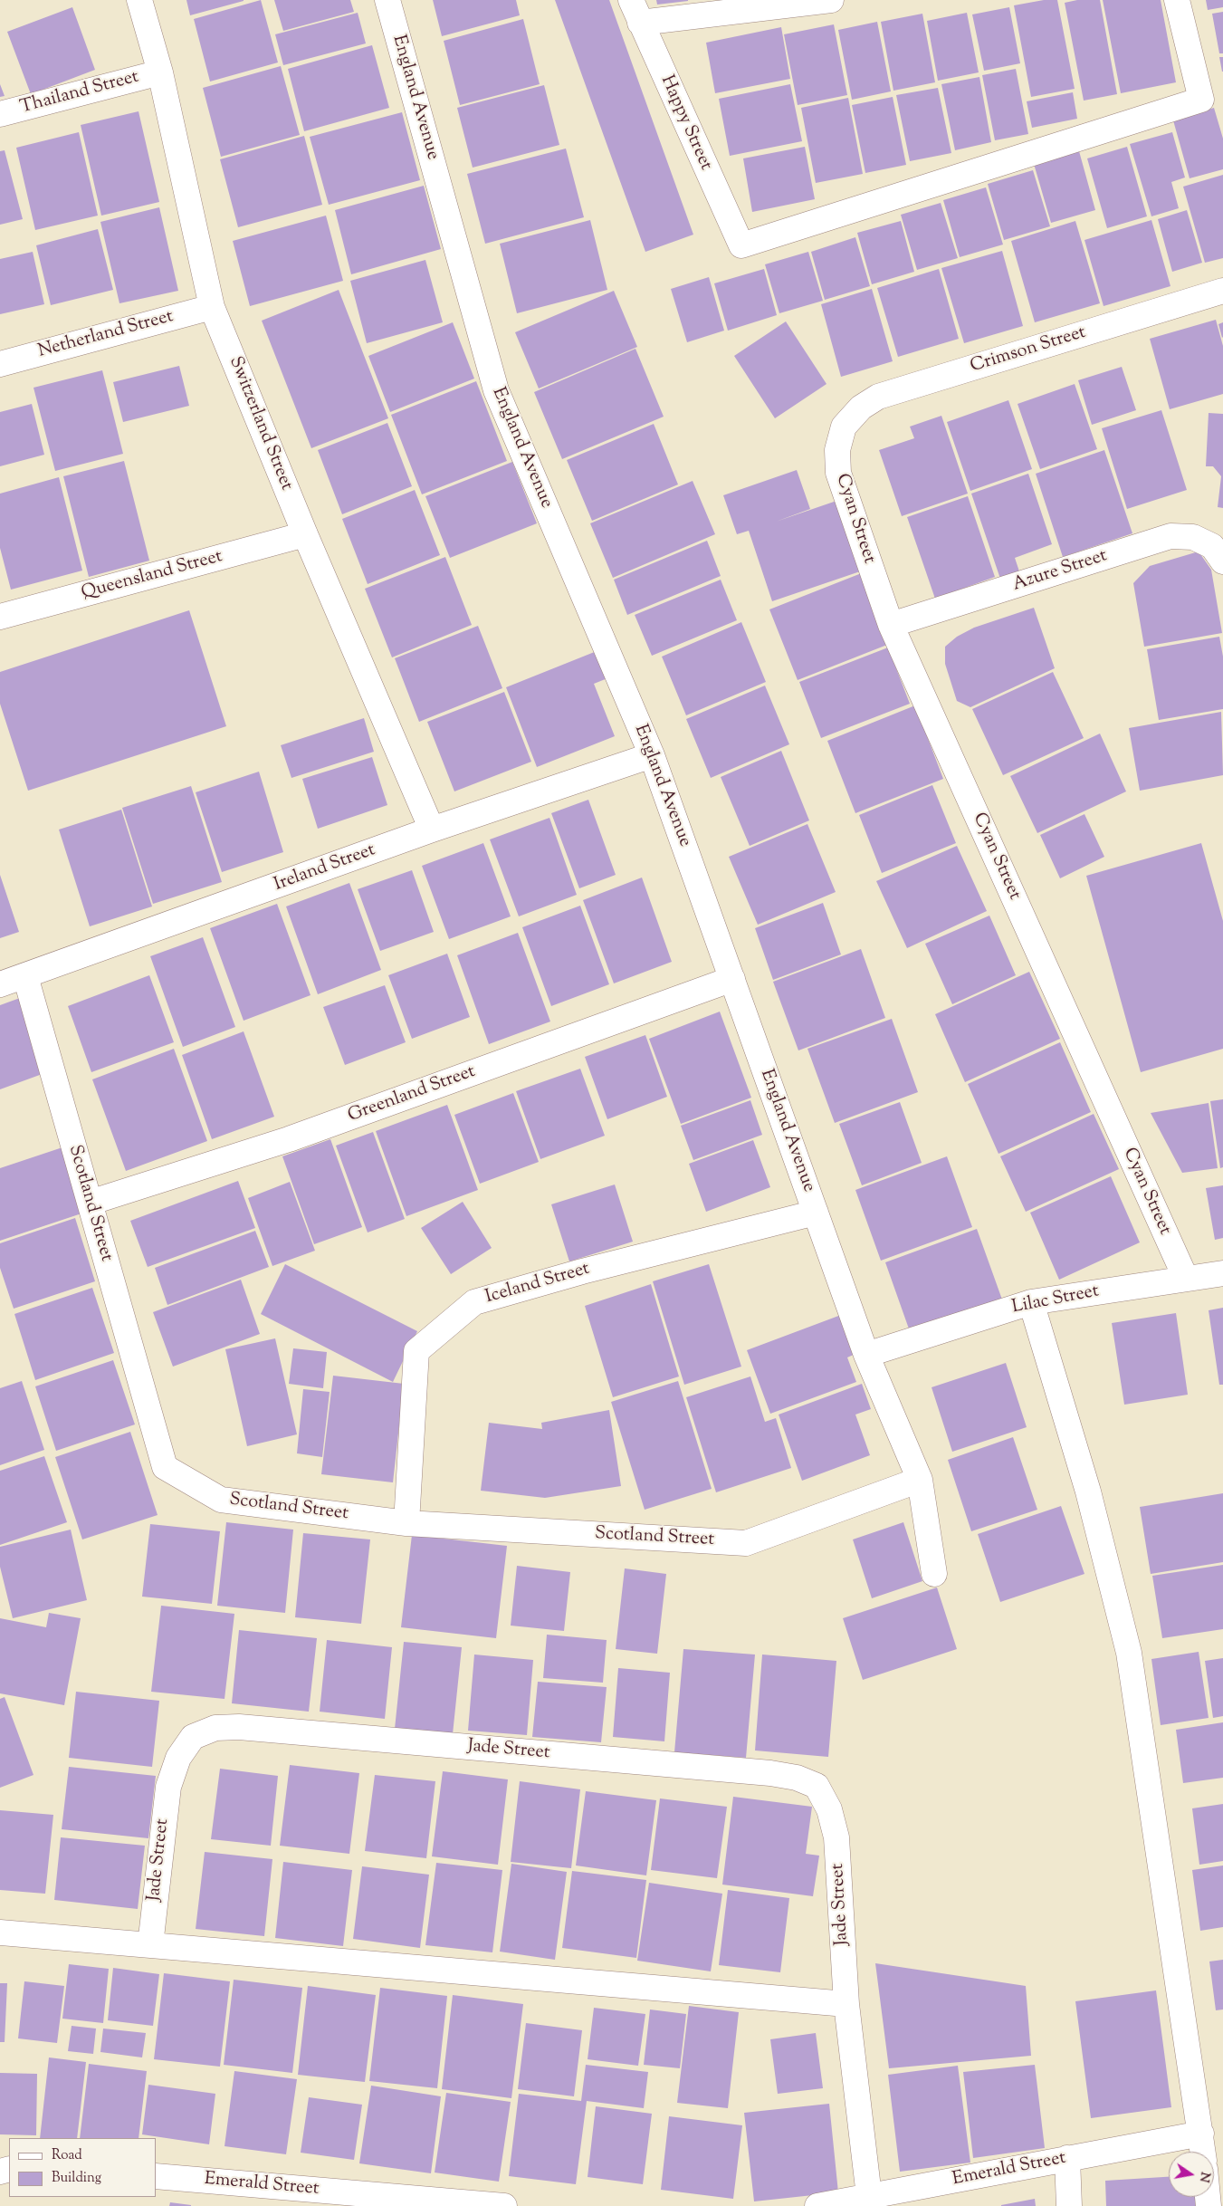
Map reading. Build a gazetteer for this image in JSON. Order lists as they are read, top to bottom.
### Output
{
  "streets": {
    "street": [
      "Thailand Street",
      "England Avenue",
      "Happy Street",
      "Netherland Street",
      "Crimson Street",
      "Switzerland Street",
      "Cyan Street",
      "Azure Street",
      "Queensland Street",
      "Ireland Street",
      "Greenland Street",
      "Scotland Street",
      "Iceland Street",
      "Lilac Street",
      "Jade Street",
      "Emerald Street"
    ]
  },
  "crossings": [
    ["Thailand Street", "Switzerland Street"],
    ["England Avenue", "Ireland Street"],
    ["England Avenue", "Greenland Street"],
    ["England Avenue", "Scotland Street"],
    ["England Avenue", "Iceland Street"],
    ["England Avenue", "Lilac Street"],
    ["Netherland Street", "Switzerland Street"],
    ["Crimson Street", "Cyan Street"],
    ["Switzerland Street", "Queensland Street"],
    ["Switzerland Street", "Ireland Street"],
    ["Cyan Street", "Azure Street"],
    ["Cyan Street", "Lilac Street"],
    ["Ireland Street", "Scotland Street"],
    ["Greenland Street", "Scotland Street"],
    ["Scotland Street", "Iceland Street"]
  ],
  "legend": ["Road", "Building"],
  "north": "right"
}
